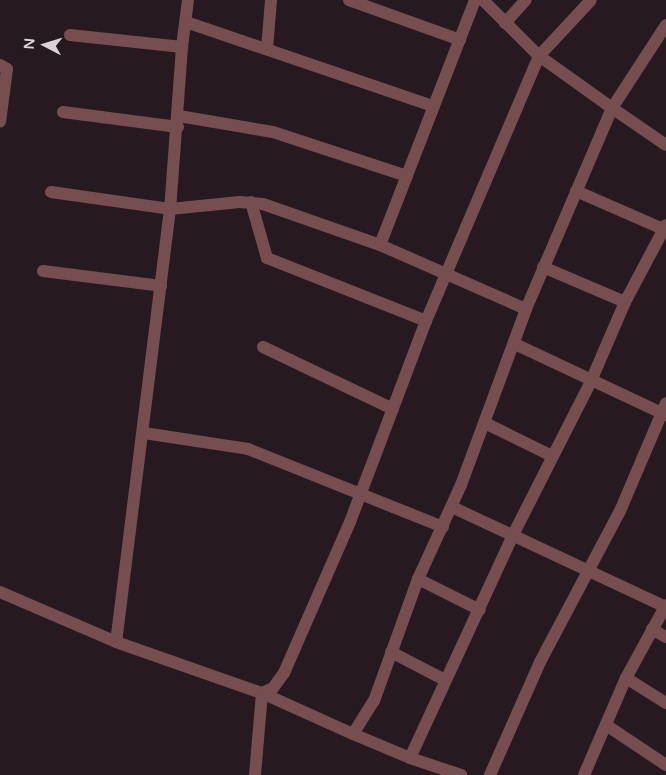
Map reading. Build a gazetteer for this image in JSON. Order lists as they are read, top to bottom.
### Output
{
  "north": "left"
}
